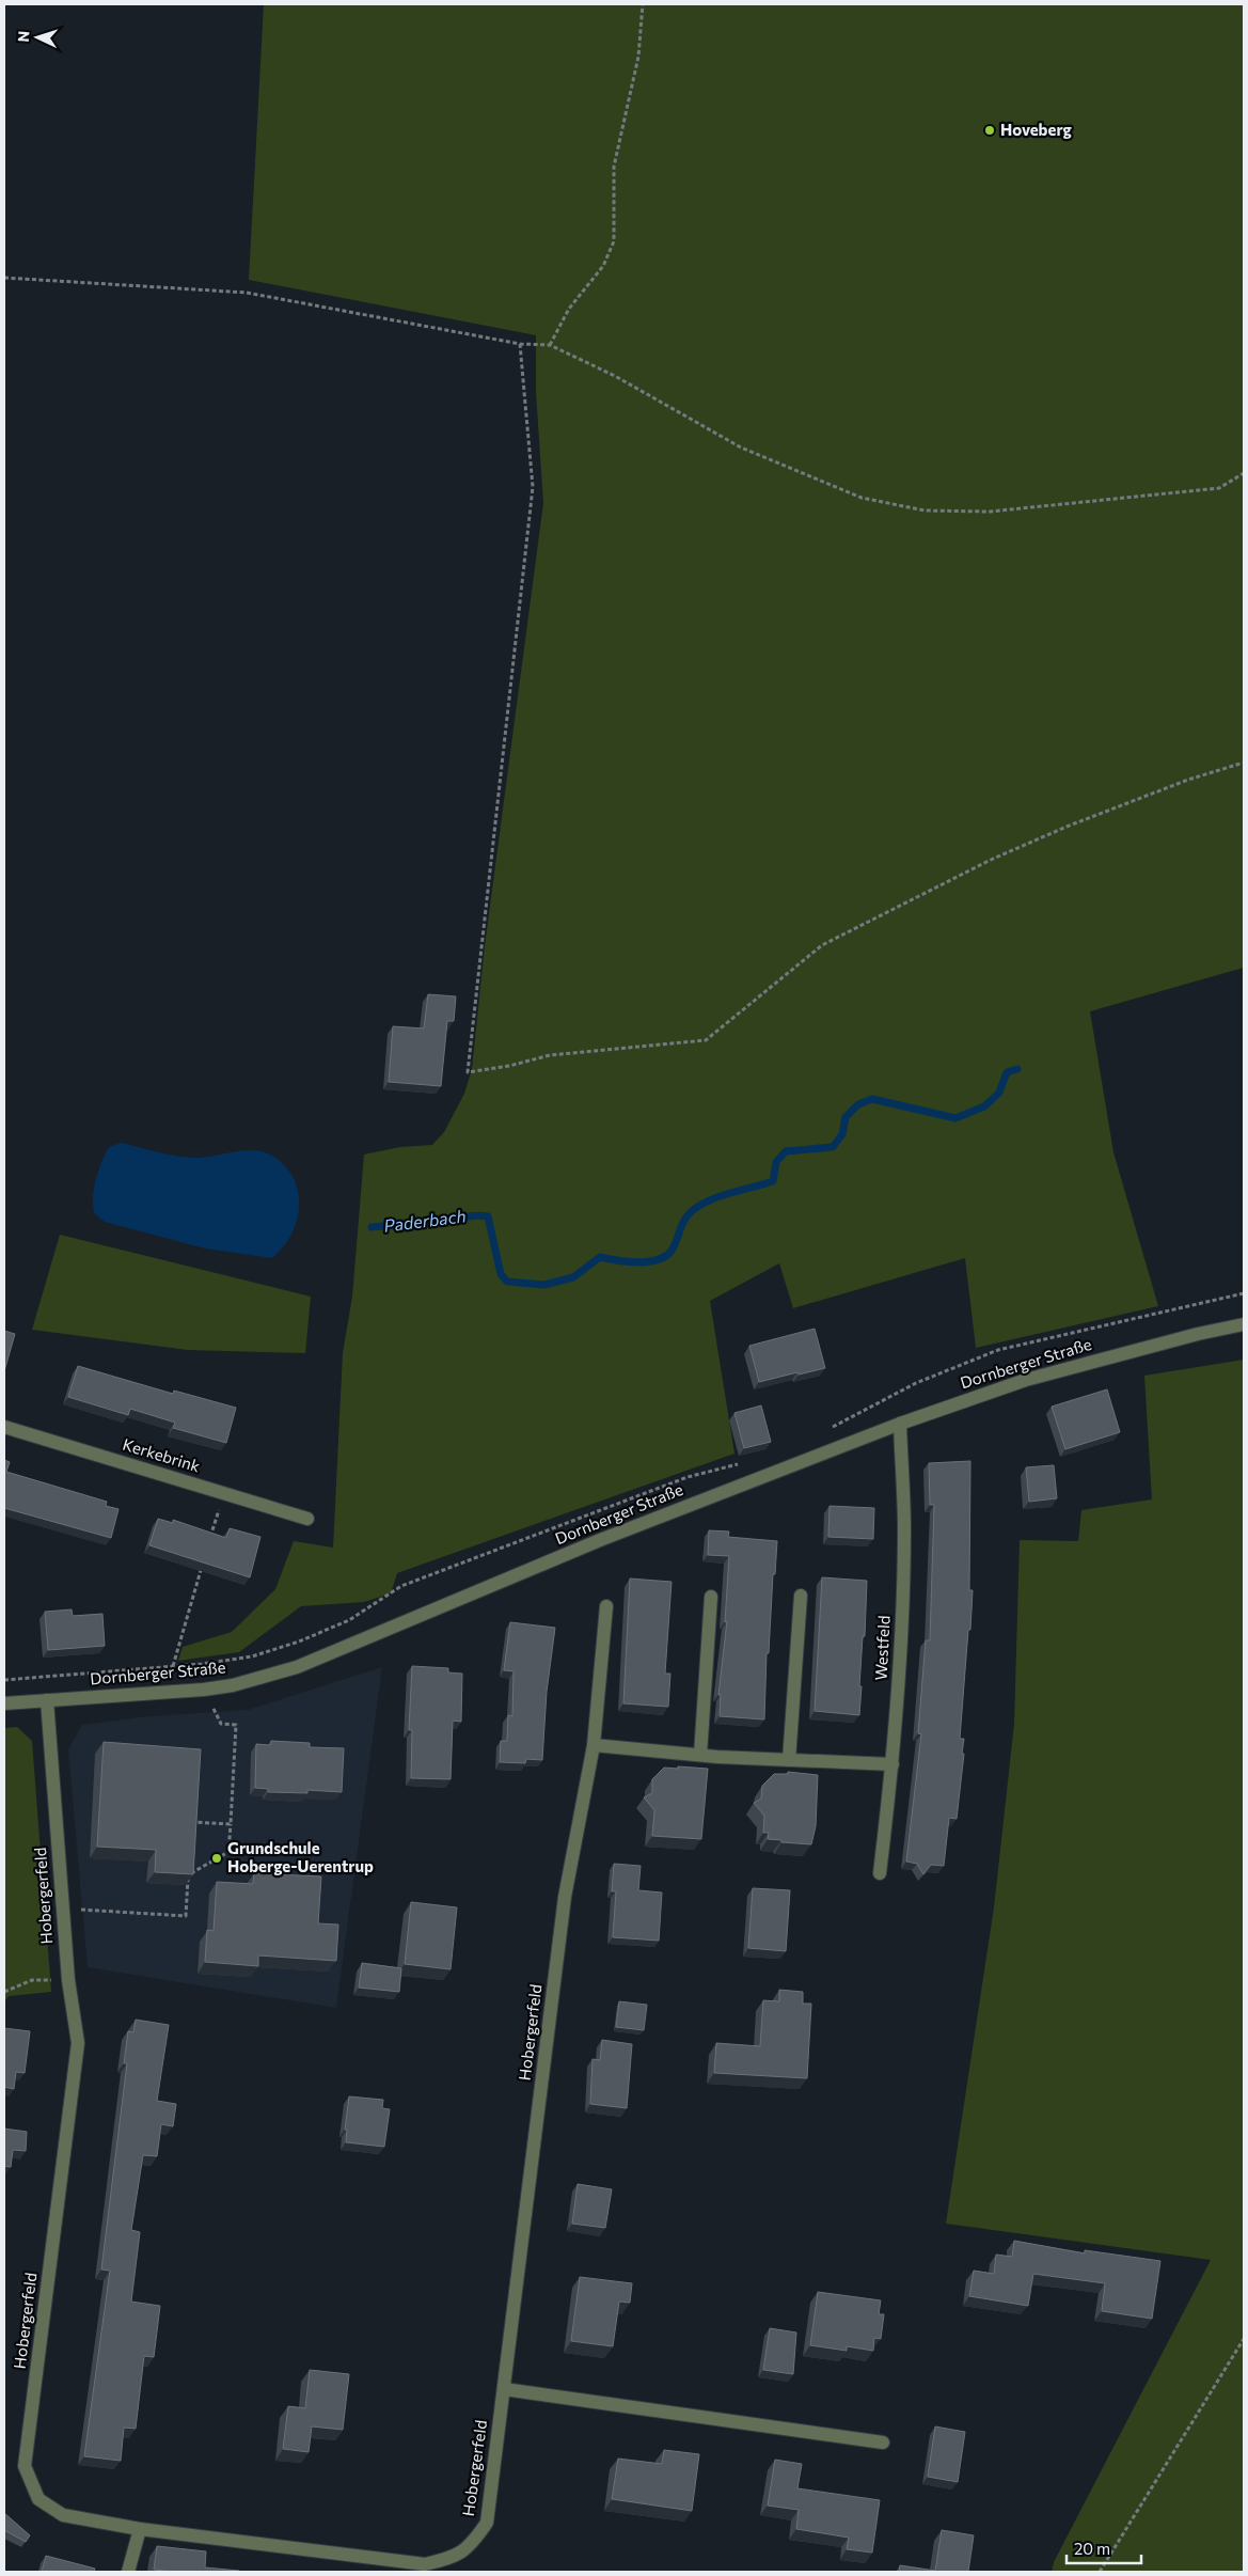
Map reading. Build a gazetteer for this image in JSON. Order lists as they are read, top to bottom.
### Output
{
  "streets": {
    "street": [
      "Dornberger Straße",
      "Kerkebrink",
      "Westfeld",
      "Hobergerfeld"
    ]
  },
  "crossings": [
    ["Dornberger Straße", "Westfeld"],
    ["Dornberger Straße", "Hobergerfeld"]
  ],
  "water": ["Paderbach"],
  "places": ["Hoveberg", "Grundschule Hoberge-Uerentrup"],
  "scale_bar": "20 m",
  "north": "left"
}
